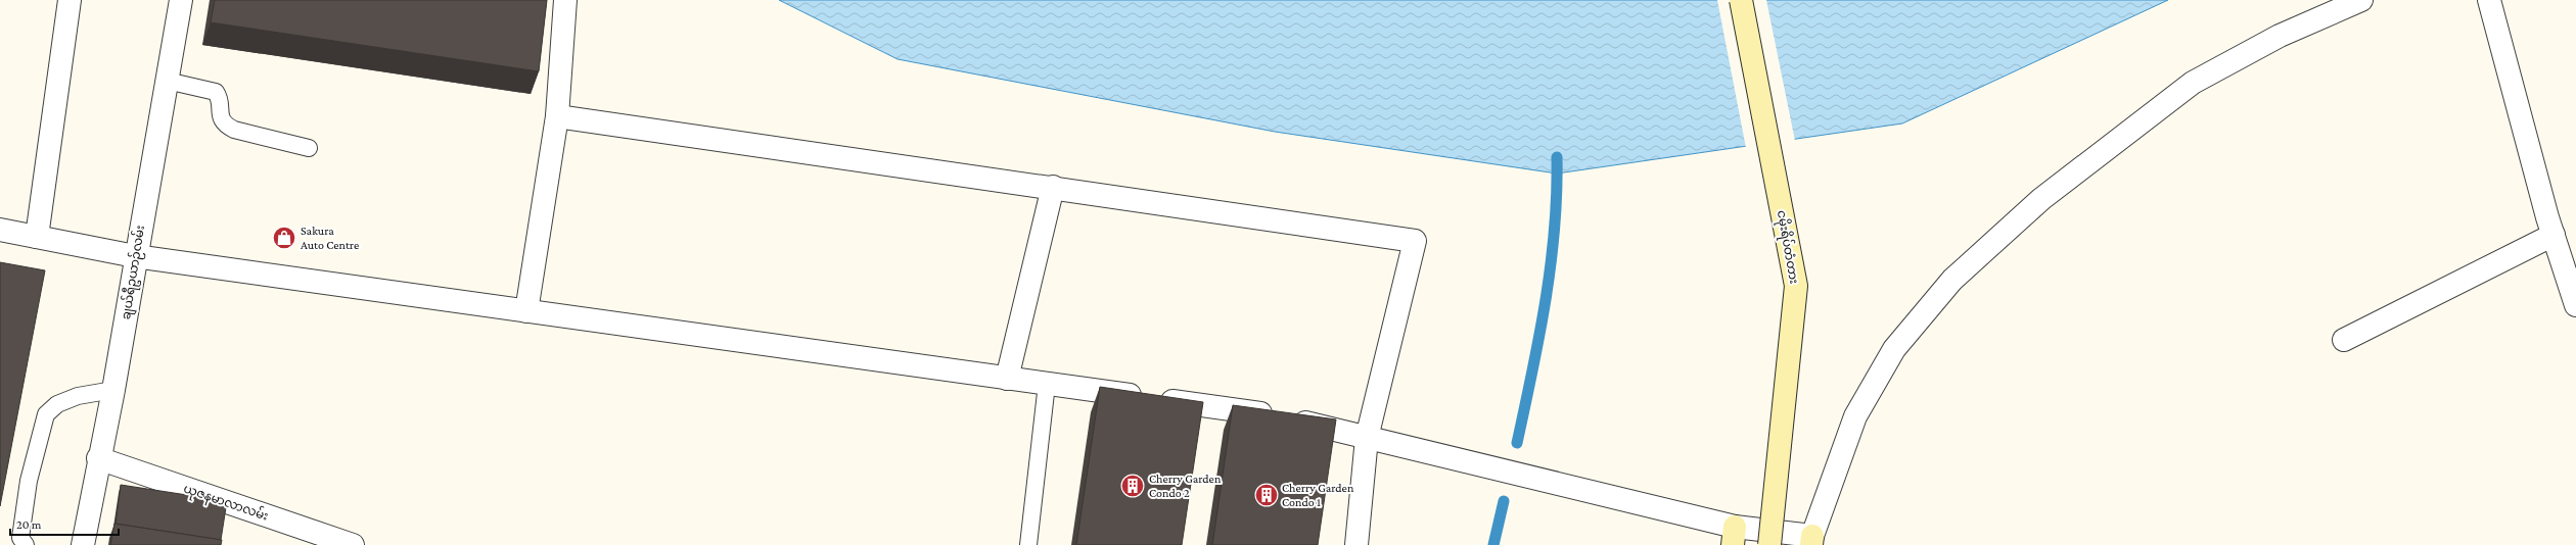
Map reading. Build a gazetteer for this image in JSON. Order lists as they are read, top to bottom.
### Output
{
  "streets": {
    "main road": ["ငမိုးရိပ်တံတား"],
    "street": ["ချယ်ရီဥယာဉ်လမ်း", "ယုဇနမာလာလမ်း"]
  },
  "crossings": [
    ["ချယ်ရီဥယာဉ်လမ်း", "ယုဇနမာလာလမ်း"]
  ],
  "places": {
    "shop": ["Sakura Auto Centre"],
    "building": ["Cherry Garden Condo 2", "Cherry Garden Condo 1"]
  },
  "scale_bar": "20 m"
}
